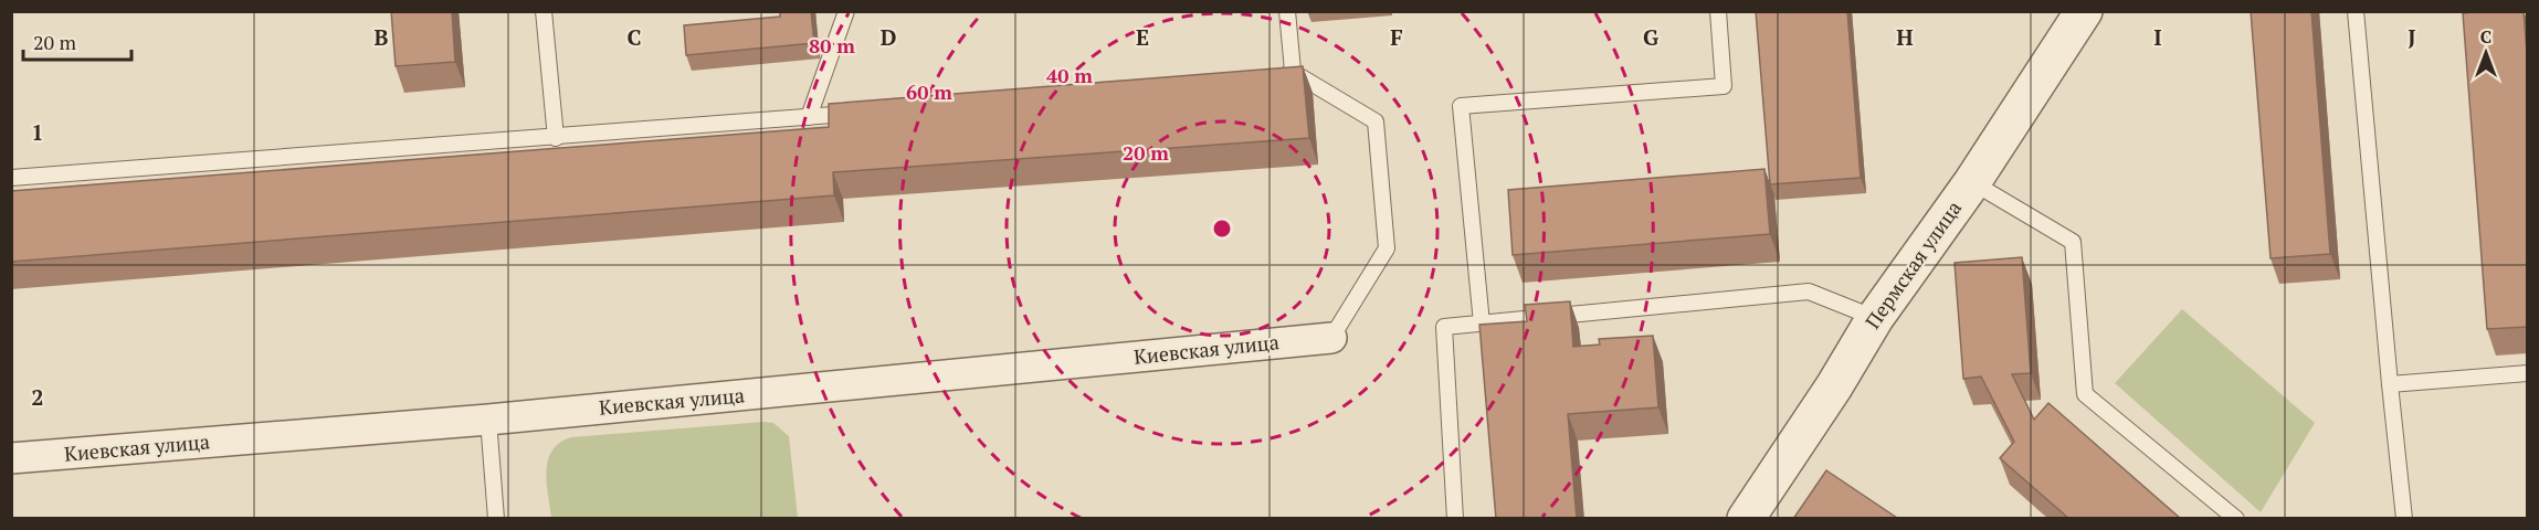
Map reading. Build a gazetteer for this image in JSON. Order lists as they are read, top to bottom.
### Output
{
  "streets": {
    "street": ["Пермская улица", "Киевская улица"]
  },
  "scale_bar": "20 m",
  "north": "top",
  "grid": {
    "columns": [
      "B",
      "C",
      "D",
      "E",
      "F",
      "G",
      "H",
      "I",
      "J"
    ],
    "rows": ["1", "2"]
  },
  "rings": [
    "80 m",
    "40 m",
    "60 m",
    "20 m"
  ]
}
